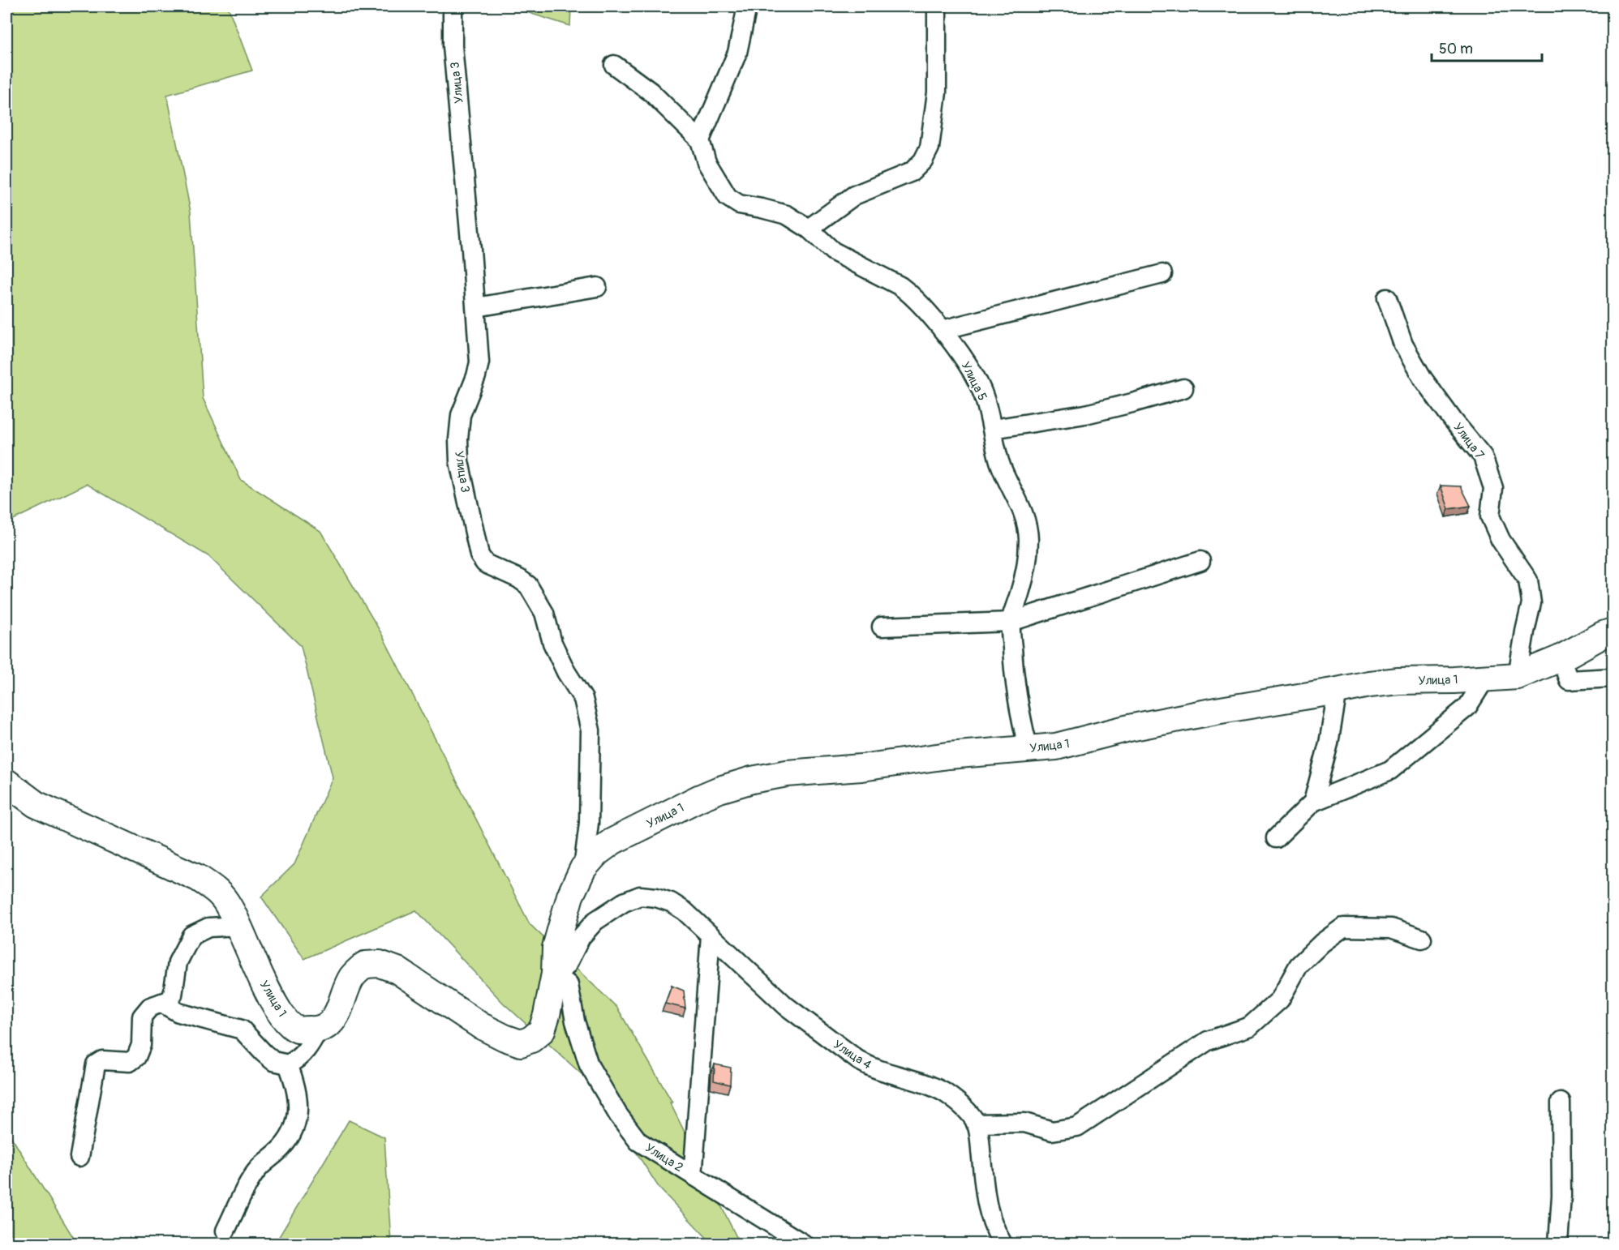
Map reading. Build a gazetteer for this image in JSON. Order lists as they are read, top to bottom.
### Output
{
  "streets": {
    "main road": ["Улица 1"],
    "street": [
      "Улица 3",
      "Улица 5",
      "Улица 7",
      "Улица 4",
      "Улица 2"
    ]
  },
  "crossings": [
    ["Улица 3", "Улица 1"],
    ["Улица 5", "Улица 1"],
    ["Улица 7", "Улица 1"],
    ["Улица 1", "Улица 4"],
    ["Улица 1", "Улица 2"],
    ["Улица 4", "Улица 2"]
  ],
  "scale_bar": "50 m"
}
